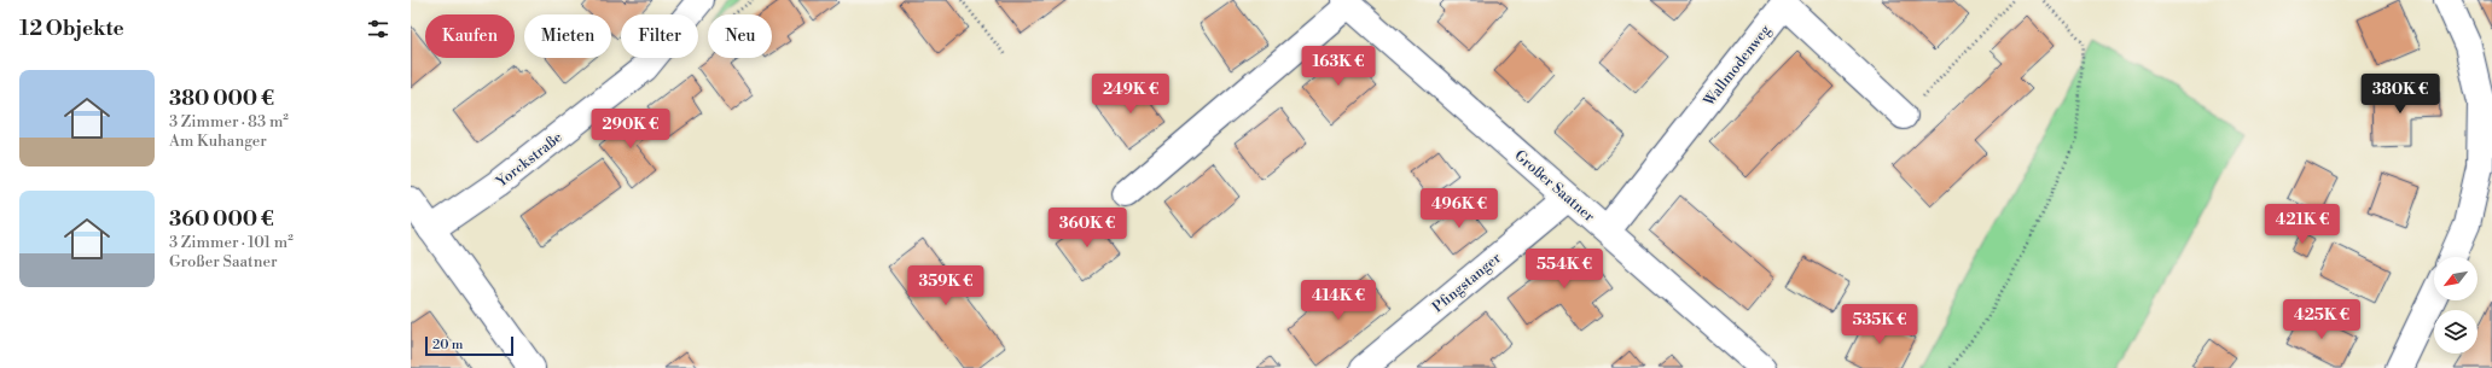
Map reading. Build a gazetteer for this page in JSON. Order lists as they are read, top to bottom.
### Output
{
  "streets": {
    "street": [
      "Wallmodenweg",
      "Yorckstraße",
      "Großer Saatner",
      "Pfingstanger"
    ]
  },
  "crossings": [
    ["Wallmodenweg", "Großer Saatner"],
    ["Großer Saatner", "Pfingstanger"]
  ],
  "scale_bar": "20 m",
  "north": "bottom left",
  "page": {
    "heading": "12 Objekte",
    "chip": [
      "Kaufen",
      "Mieten",
      "Filter",
      "Neu"
    ],
    "price": [
      "163K €",
      "249K €",
      "380K €",
      "290K €",
      "496K €",
      "421K €",
      "360K €",
      "554K €",
      "359K €",
      "414K €",
      "425K €",
      "535K €"
    ],
    "list": [
      {
        "name": "380 000 €",
        "note": "3 Zimmer · 83 m² · Am Kuhanger"
      },
      {
        "name": "360 000 €",
        "note": "3 Zimmer · 101 m² · Großer Saatner"
      }
    ],
    "scale": "20 m"
  }
}
